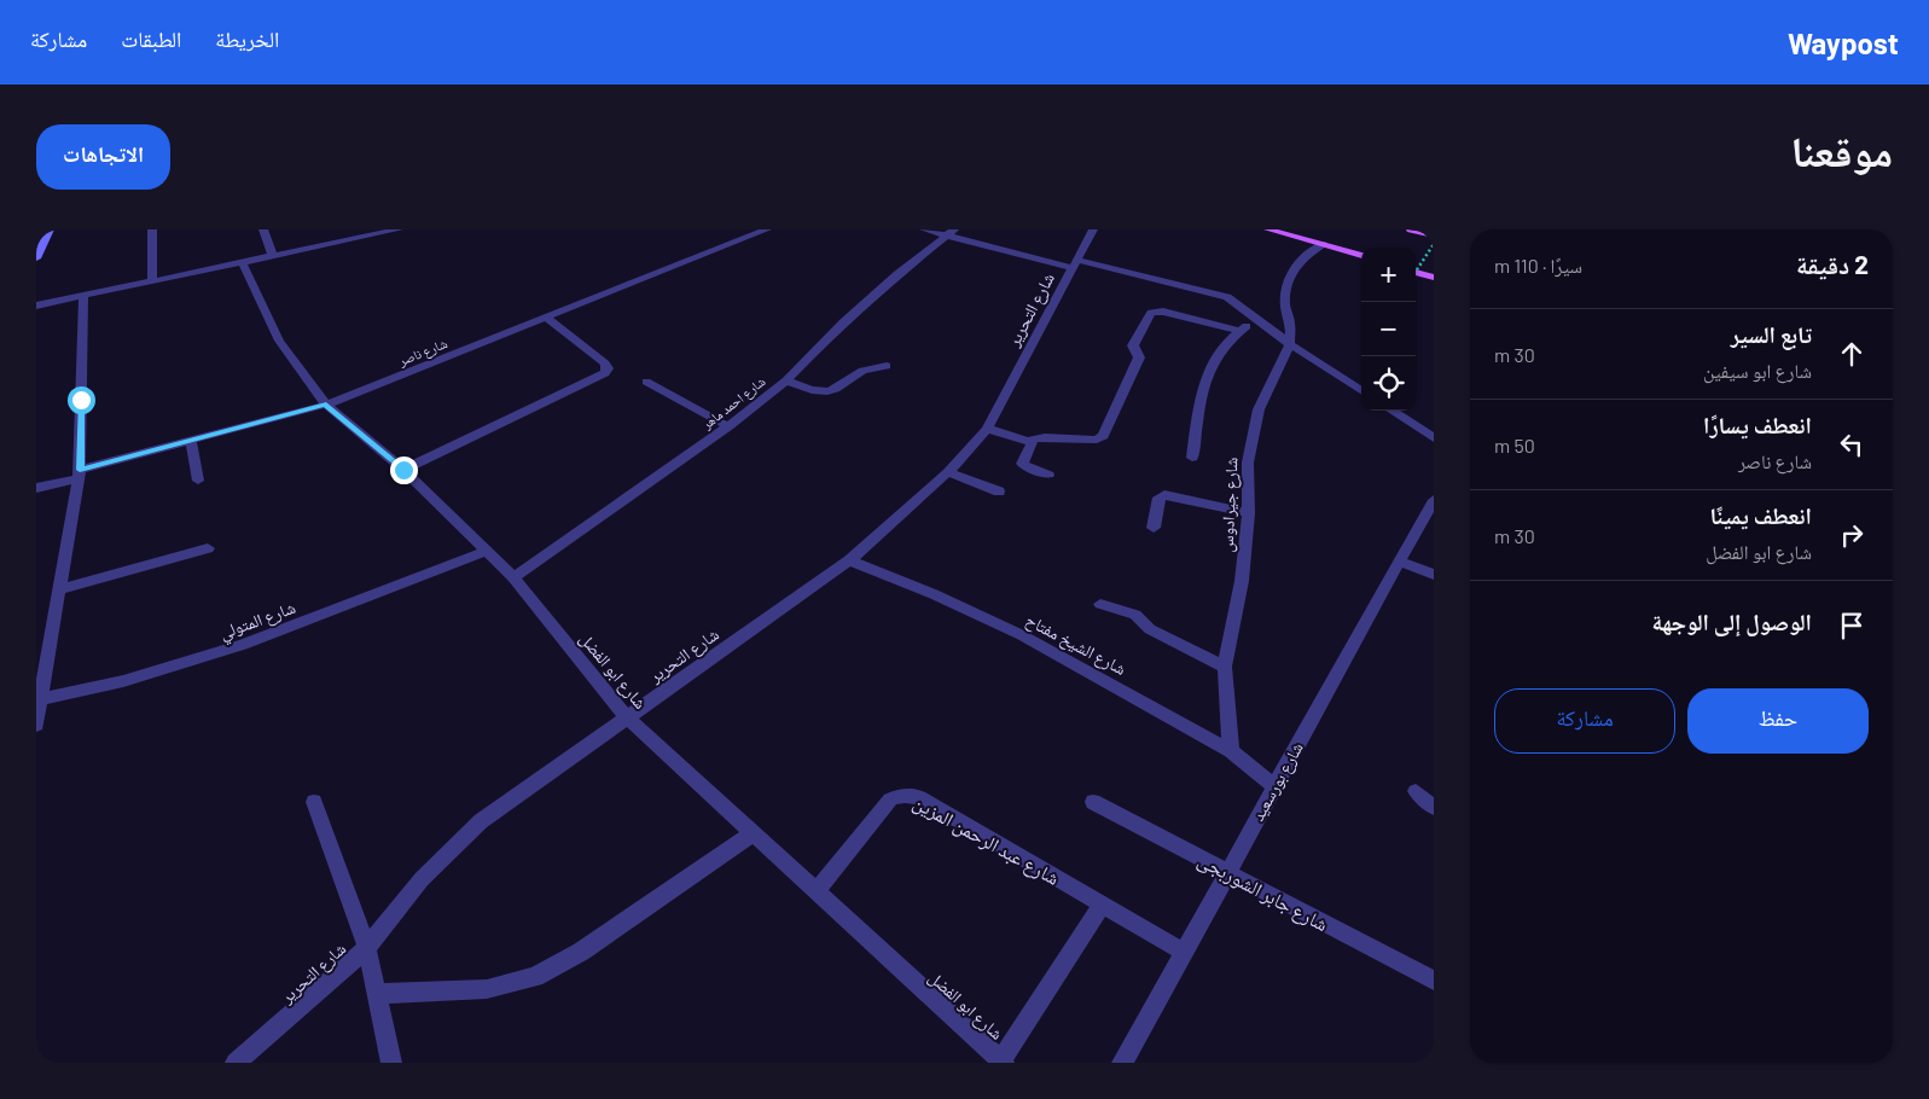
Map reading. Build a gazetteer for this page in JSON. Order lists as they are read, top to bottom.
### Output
{
  "streets": {
    "street": [
      "شارع التحرير",
      "شارع ناصر",
      "شارع احمد ماهر",
      "شارع جيرادوس",
      "شارع المتولي",
      "شارع الشيخ مفتاح",
      "شارع ابو الفضل",
      "شارع بورسعيد",
      "شارع عبد الرحمن المزين",
      "شارع جابر الشوربجى"
    ]
  },
  "crossings": [
    ["شارع التحرير", "شارع الشيخ مفتاح"],
    ["شارع التحرير", "شارع ابو الفضل"],
    ["شارع ناصر", "شارع ابو الفضل"],
    ["شارع احمد ماهر", "شارع ابو الفضل"],
    ["شارع جيرادوس", "شارع الشيخ مفتاح"],
    ["شارع المتولي", "شارع ابو الفضل"],
    ["شارع الشيخ مفتاح", "شارع بورسعيد"],
    ["شارع ابو الفضل", "شارع عبد الرحمن المزين"],
    ["شارع بورسعيد", "شارع عبد الرحمن المزين"],
    ["شارع بورسعيد", "شارع جابر الشوربجى"]
  ],
  "page": {
    "header": "Waypost",
    "nav": ["الخريطة", "الطبقات", "مشاركة"],
    "title": "موقعنا",
    "buttons": [
      "الاتجاهات",
      ["حفظ", "مشاركة"]
    ],
    "heading": ["2 دقيقة", "سيرًا · 110 m"],
    "map_buttons": ["+", "−"],
    "list": [
      ["تابع السير", "شارع ابو سيفين", "30 m"],
      ["انعطف يسارًا", "شارع ناصر", "50 m"],
      ["انعطف يمينًا", "شارع ابو الفضل", "30 m"],
      "الوصول إلى الوجهة"
    ]
  }
}
